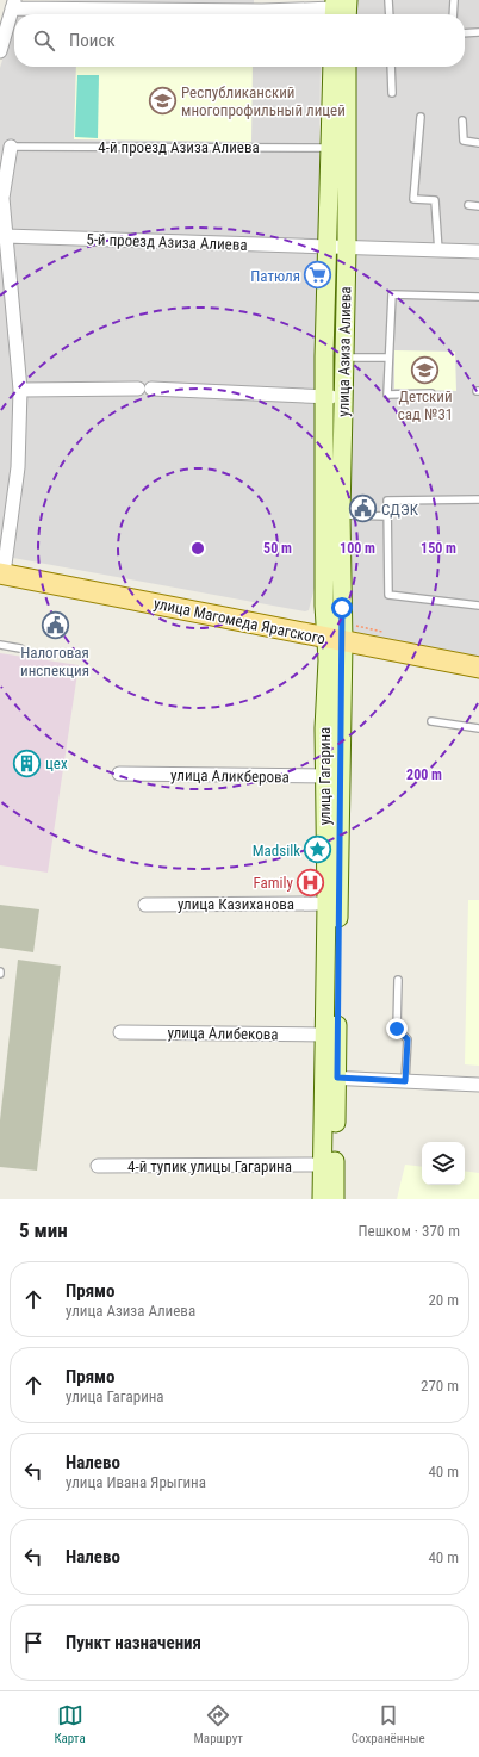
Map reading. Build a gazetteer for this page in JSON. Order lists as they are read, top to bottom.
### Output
{
  "streets": {
    "main road": ["улица Азиза Алиева", "улица Магомеда Ярагского", "улица Гагарина"],
    "street": [
      "5-й проезд Азиза Алиева",
      "улица Аликберова",
      "улица Казиханова",
      "улица Алибекова",
      "4-й тупик улицы Гагарина"
    ],
    "lane": ["4-й проезд Азиза Алиева"]
  },
  "crossings": [
    ["4-й проезд Азиза Алиева", "улица Азиза Алиева"],
    ["5-й проезд Азиза Алиева", "улица Азиза Алиева"],
    ["улица Азиза Алиева", "улица Магомеда Ярагского"],
    ["улица Азиза Алиева", "улица Гагарина"],
    ["улица Магомеда Ярагского", "улица Гагарина"],
    ["улица Аликберова", "улица Гагарина"],
    ["улица Гагарина", "улица Казиханова"],
    ["улица Гагарина", "улица Алибекова"],
    ["улица Гагарина", "4-й тупик улицы Гагарина"]
  ],
  "places": {
    "school or university": ["Республиканский многопрофильный лицей", "Детский сад №31"],
    "supermarket": ["Патюля"],
    "public building": ["СДЭК", "Налоговая инспекция"],
    "building": ["цех"],
    "place": ["Madsilk"],
    "hospital": ["Family"]
  },
  "page": {
    "search": "Поиск",
    "heading": ["5 мин", "Пешком · 370 m"],
    "list": [
      ["Прямо", "улица Азиза Алиева", "20 m"],
      ["Прямо", "улица Гагарина", "270 m"],
      ["Налево", "улица Ивана Ярыгина", "40 m"],
      ["Налево", "40 m"],
      "Пункт назначения"
    ],
    "nav": ["Карта", "Маршрут", "Сохранённые"]
  },
  "rings": [
    "50 m",
    "100 m",
    "150 m",
    "200 m"
  ]
}
